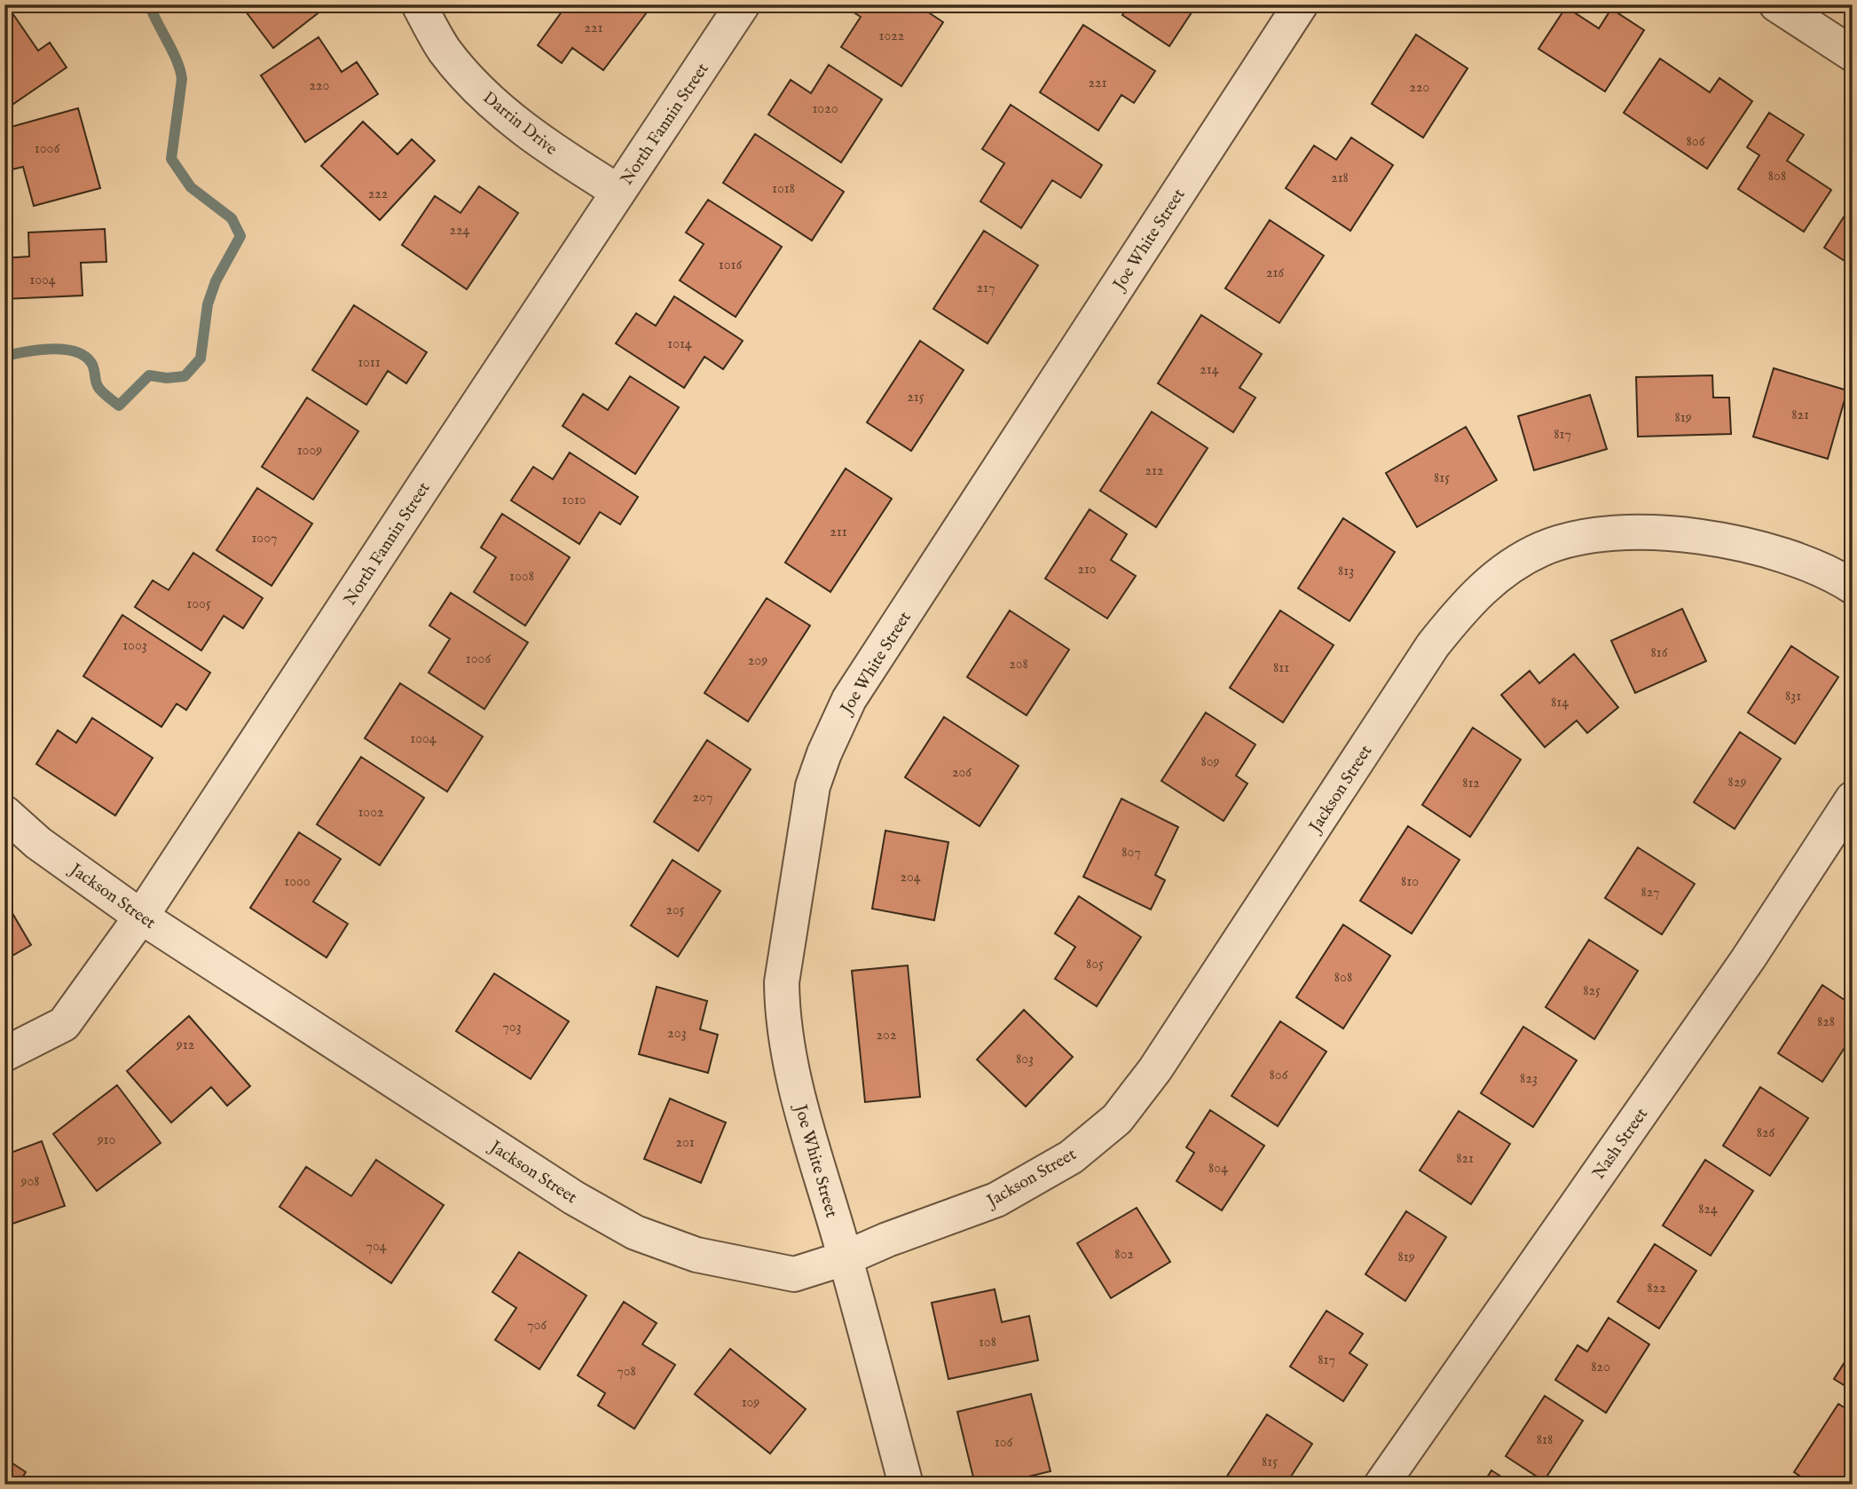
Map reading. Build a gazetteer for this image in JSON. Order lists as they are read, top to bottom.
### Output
{
  "streets": {
    "street": [
      "Darrin Drive",
      "North Fannin Street",
      "Joe White Street",
      "Jackson Street",
      "Nash Street"
    ]
  },
  "crossings": [
    ["Darrin Drive", "North Fannin Street"],
    ["North Fannin Street", "Jackson Street"],
    ["Joe White Street", "Jackson Street"]
  ],
  "house_numbers": [
    "221",
    "1022",
    "221",
    "220",
    "220",
    "1020",
    "806",
    "1006",
    "808",
    "218",
    "1018",
    "222",
    "224",
    "1016",
    "216",
    "1004",
    "217",
    "1014",
    "1011",
    "214",
    "215",
    "821",
    "819",
    "817",
    "1009",
    "212",
    "815",
    "1010",
    "211",
    "1007",
    "210",
    "813",
    "1008",
    "1005",
    "1003",
    "816",
    "1006",
    "209",
    "208",
    "811",
    "831",
    "814",
    "1004",
    "809",
    "206",
    "829",
    "812",
    "207",
    "1002",
    "807",
    "204",
    "1000",
    "810",
    "827",
    "205",
    "805",
    "808",
    "825",
    "828",
    "703",
    "203",
    "202",
    "912",
    "803",
    "806",
    "823",
    "826",
    "910",
    "201",
    "821",
    "804",
    "908",
    "824",
    "704",
    "802",
    "819",
    "822",
    "706",
    "108",
    "817",
    "820",
    "708",
    "109",
    "818",
    "106",
    "815"
  ]
}
